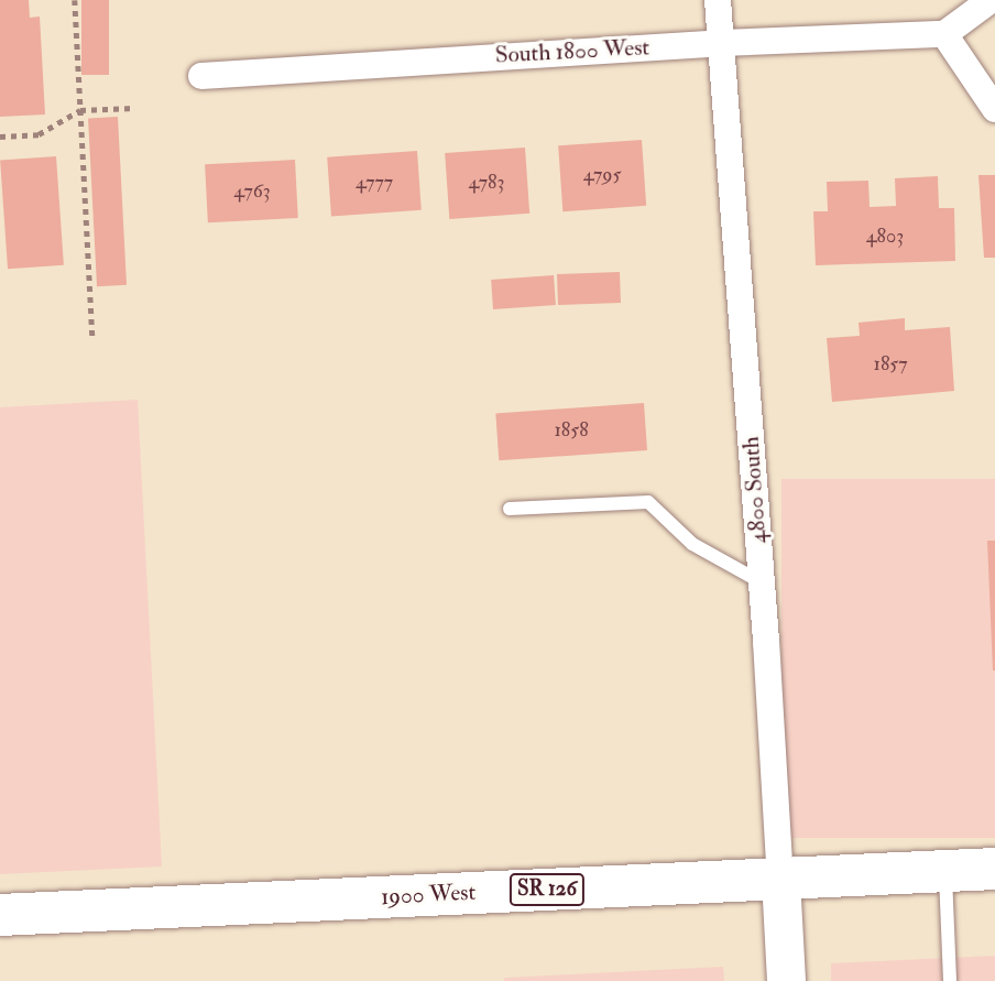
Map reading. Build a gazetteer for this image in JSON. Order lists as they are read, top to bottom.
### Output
{
  "streets": {
    "main road": ["4800 South", "SR 126", "1900 West"],
    "street": ["South 1800 West"]
  },
  "crossings": [
    ["South 1800 West", "4800 South"],
    ["4800 South", "1900 West"]
  ],
  "house_numbers": [
    "4795",
    "4777",
    "4783",
    "4763",
    "4803",
    "1857",
    "1858"
  ]
}
